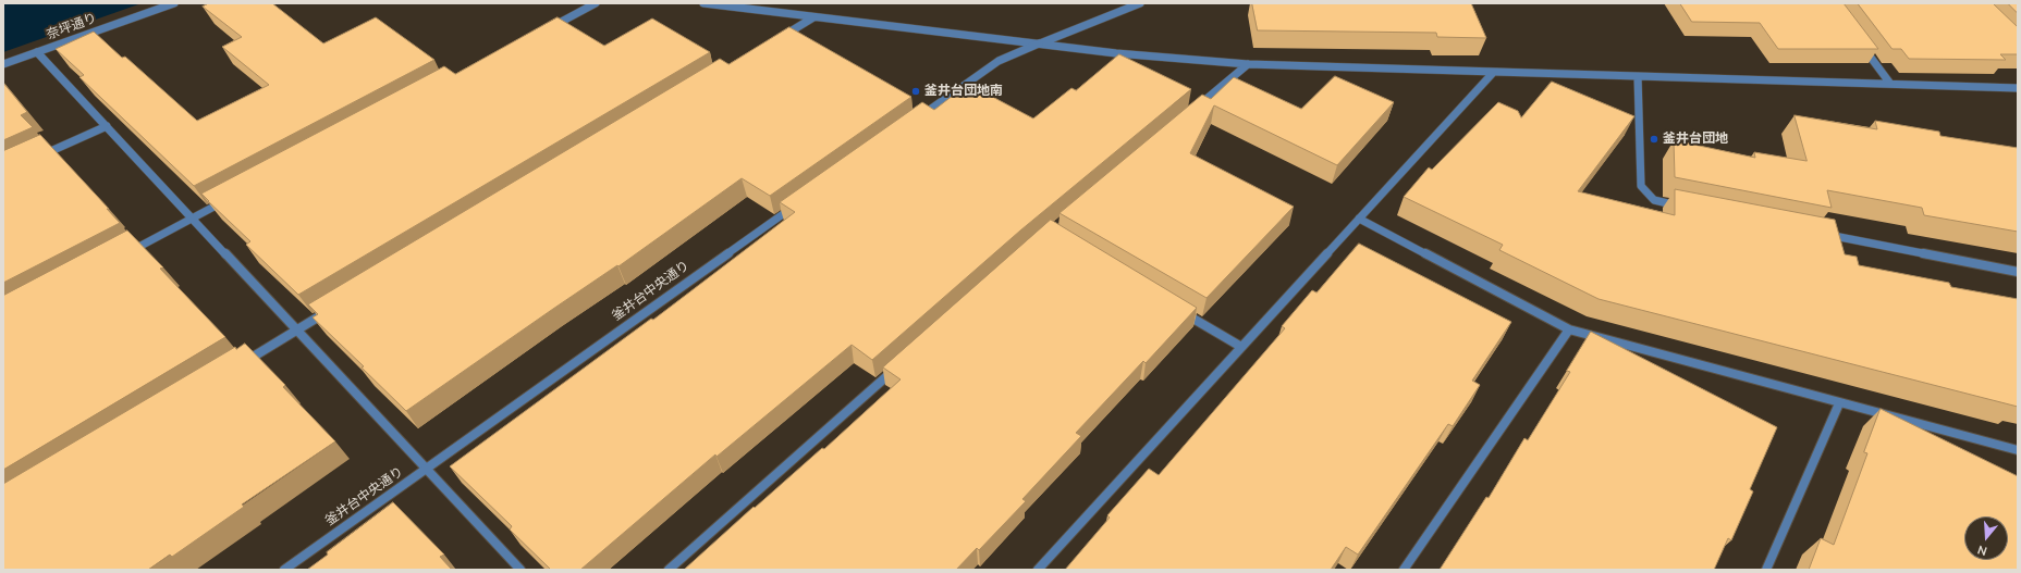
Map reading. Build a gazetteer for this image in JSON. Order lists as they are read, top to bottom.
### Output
{
  "streets": {
    "street": ["奈坪通り", "釜井台中央通り"]
  },
  "places": ["釜井台団地南", "釜井台団地"],
  "north": "bottom"
}
